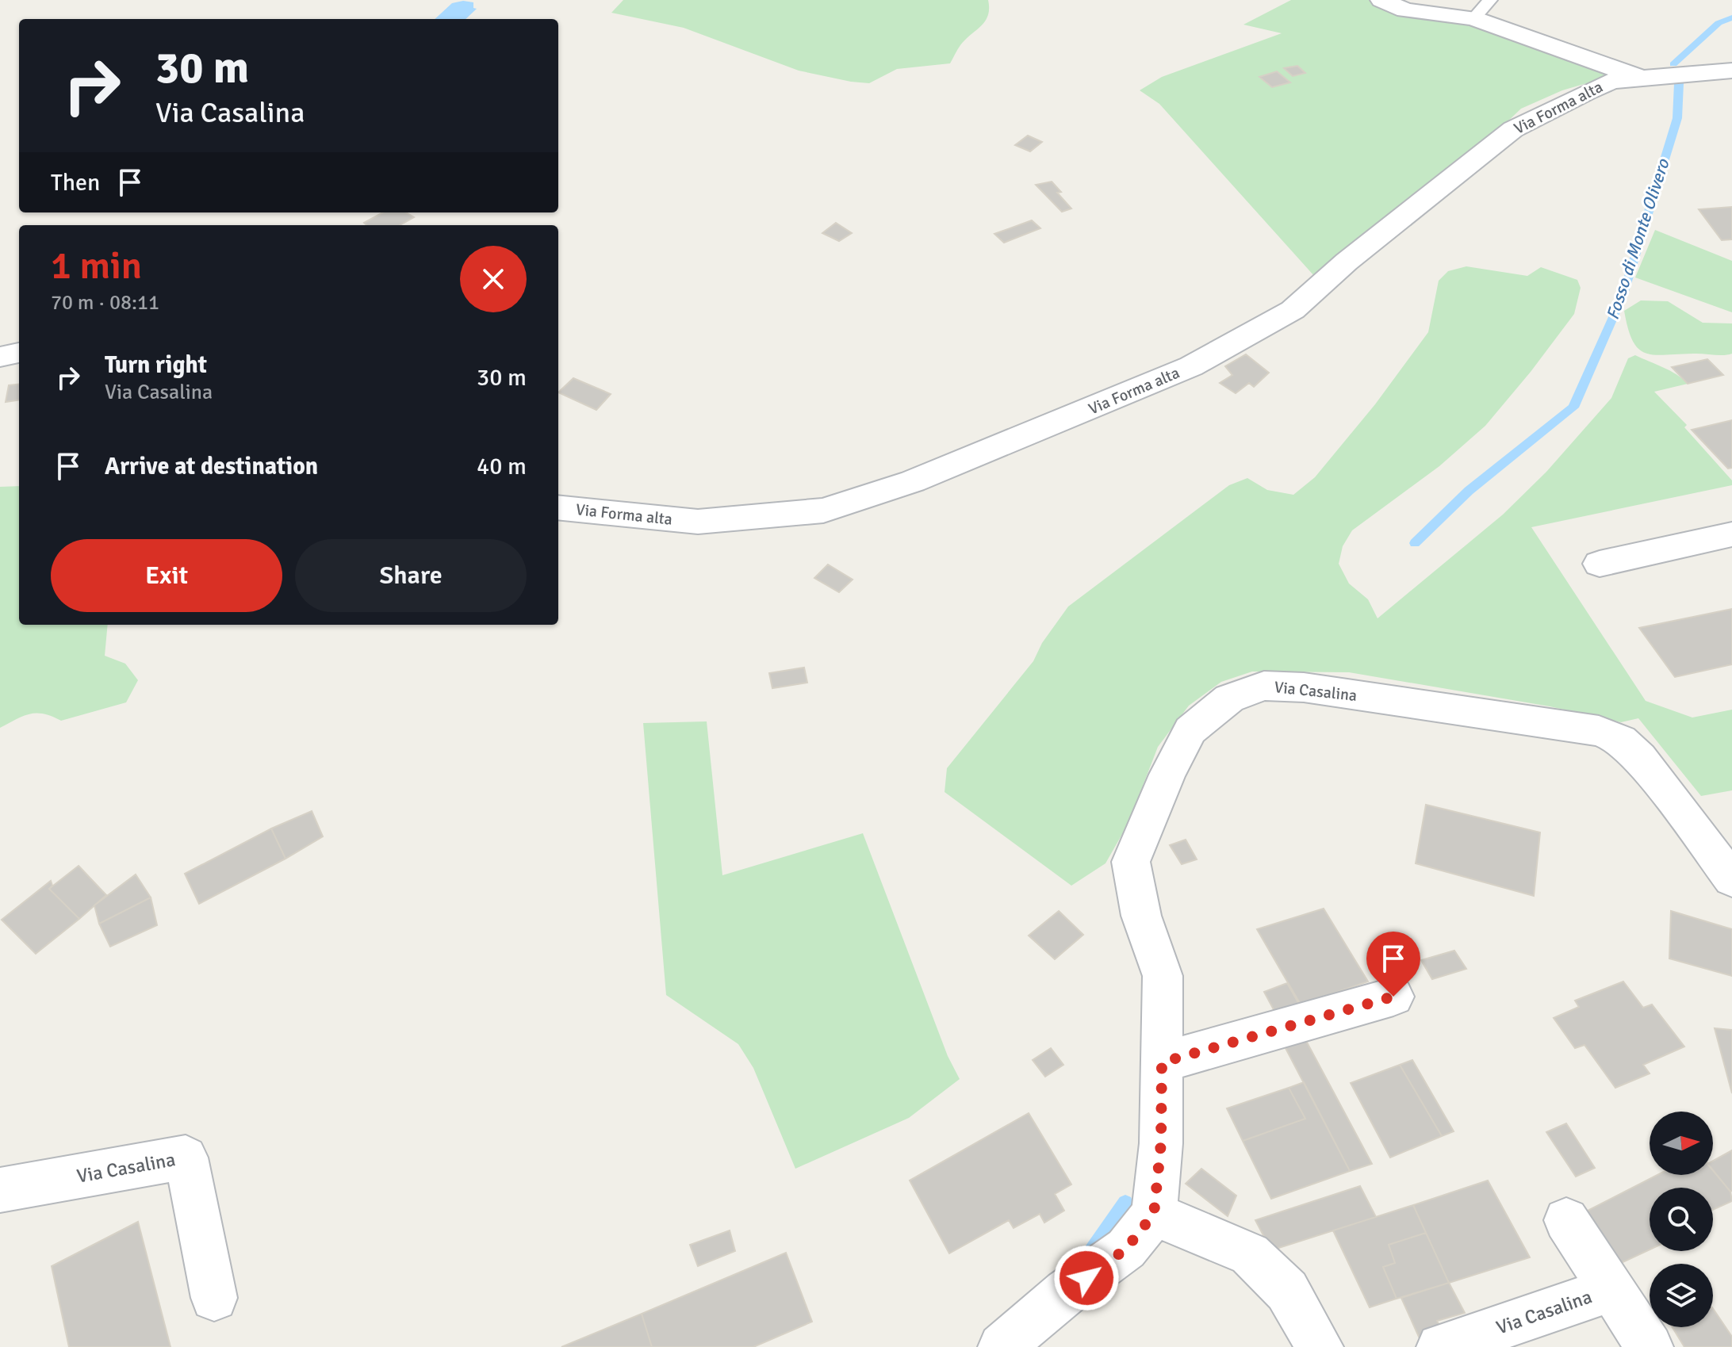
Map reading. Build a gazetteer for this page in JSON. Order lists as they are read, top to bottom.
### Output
{
  "streets": {
    "street": ["Via Forma alta", "Via Casalina"]
  },
  "water": ["Fosso di Monte Olivero"],
  "north": "right",
  "page": {
    "turn": ["30 m", "Via Casalina"],
    "then": "Then",
    "heading": ["1 min", "70 m · 08:11"],
    "list": [
      {
        "name": "Turn right",
        "note": "Via Casalina",
        "value": "30 m"
      },
      {
        "name": "Arrive at destination",
        "value": "40 m"
      }
    ],
    "buttons": ["Exit", "Share"]
  }
}
